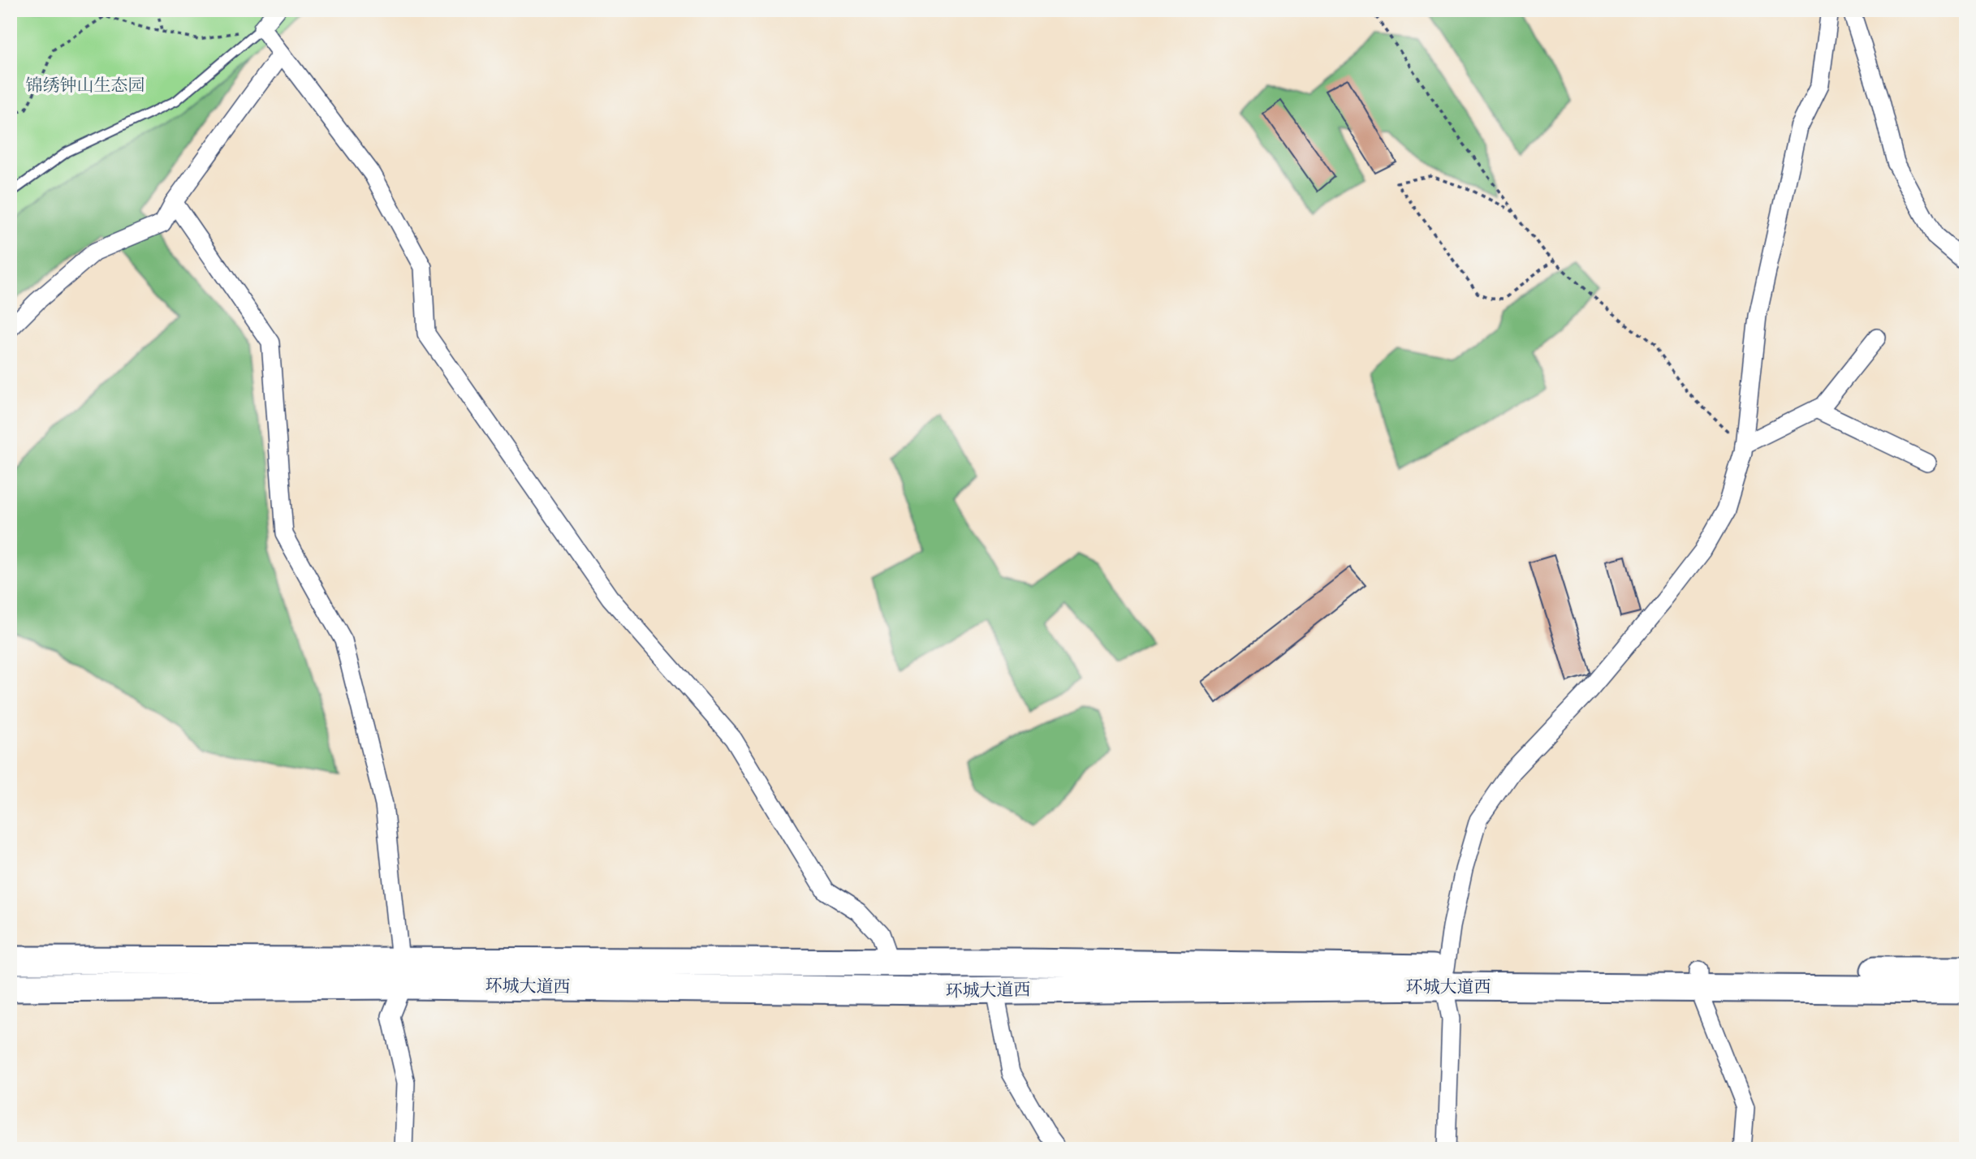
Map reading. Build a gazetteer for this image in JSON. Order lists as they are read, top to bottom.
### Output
{
  "streets": {
    "main road": ["环城大道西"]
  },
  "parks": ["锦绣钟山生态园"]
}
